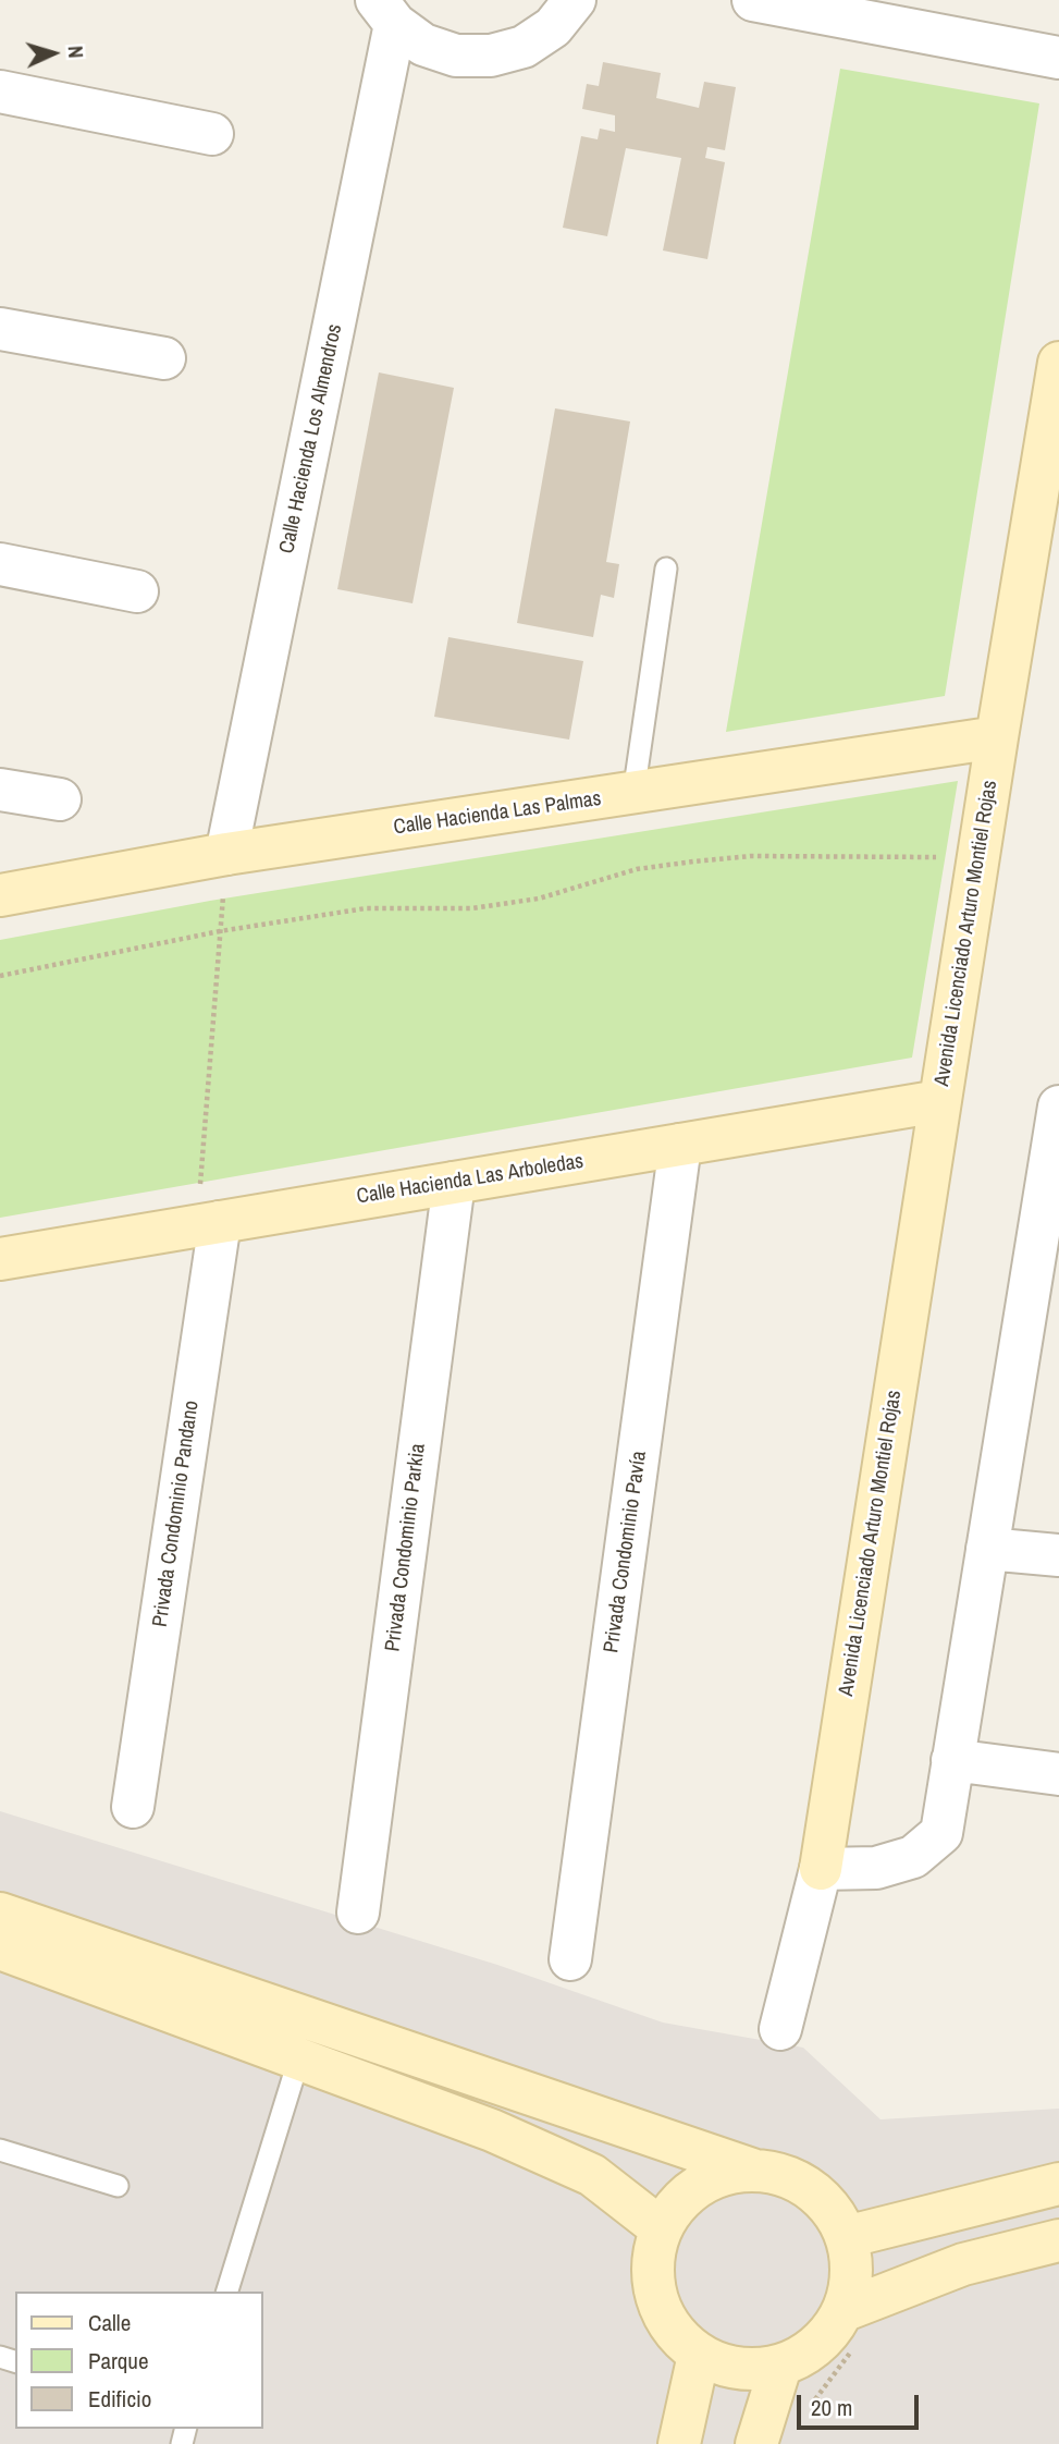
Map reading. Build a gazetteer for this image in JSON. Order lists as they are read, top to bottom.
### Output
{
  "streets": {
    "main road": ["Calle Hacienda Las Palmas", "Avenida Licenciado Arturo Montiel Rojas", "Calle Hacienda Las Arboledas"],
    "street": [
      "Calle Hacienda Los Almendros",
      "Privada Condominio Pandano",
      "Privada Condominio Parkia",
      "Privada Condominio Pavía"
    ]
  },
  "crossings": [
    ["Calle Hacienda Los Almendros", "Calle Hacienda Las Palmas"],
    ["Calle Hacienda Las Palmas", "Avenida Licenciado Arturo Montiel Rojas"],
    ["Avenida Licenciado Arturo Montiel Rojas", "Calle Hacienda Las Arboledas"],
    ["Calle Hacienda Las Arboledas", "Privada Condominio Pandano"],
    ["Calle Hacienda Las Arboledas", "Privada Condominio Parkia"],
    ["Calle Hacienda Las Arboledas", "Privada Condominio Pavía"]
  ],
  "legend": ["Calle", "Parque", "Edificio"],
  "scale_bar": "20 m",
  "north": "right"
}
